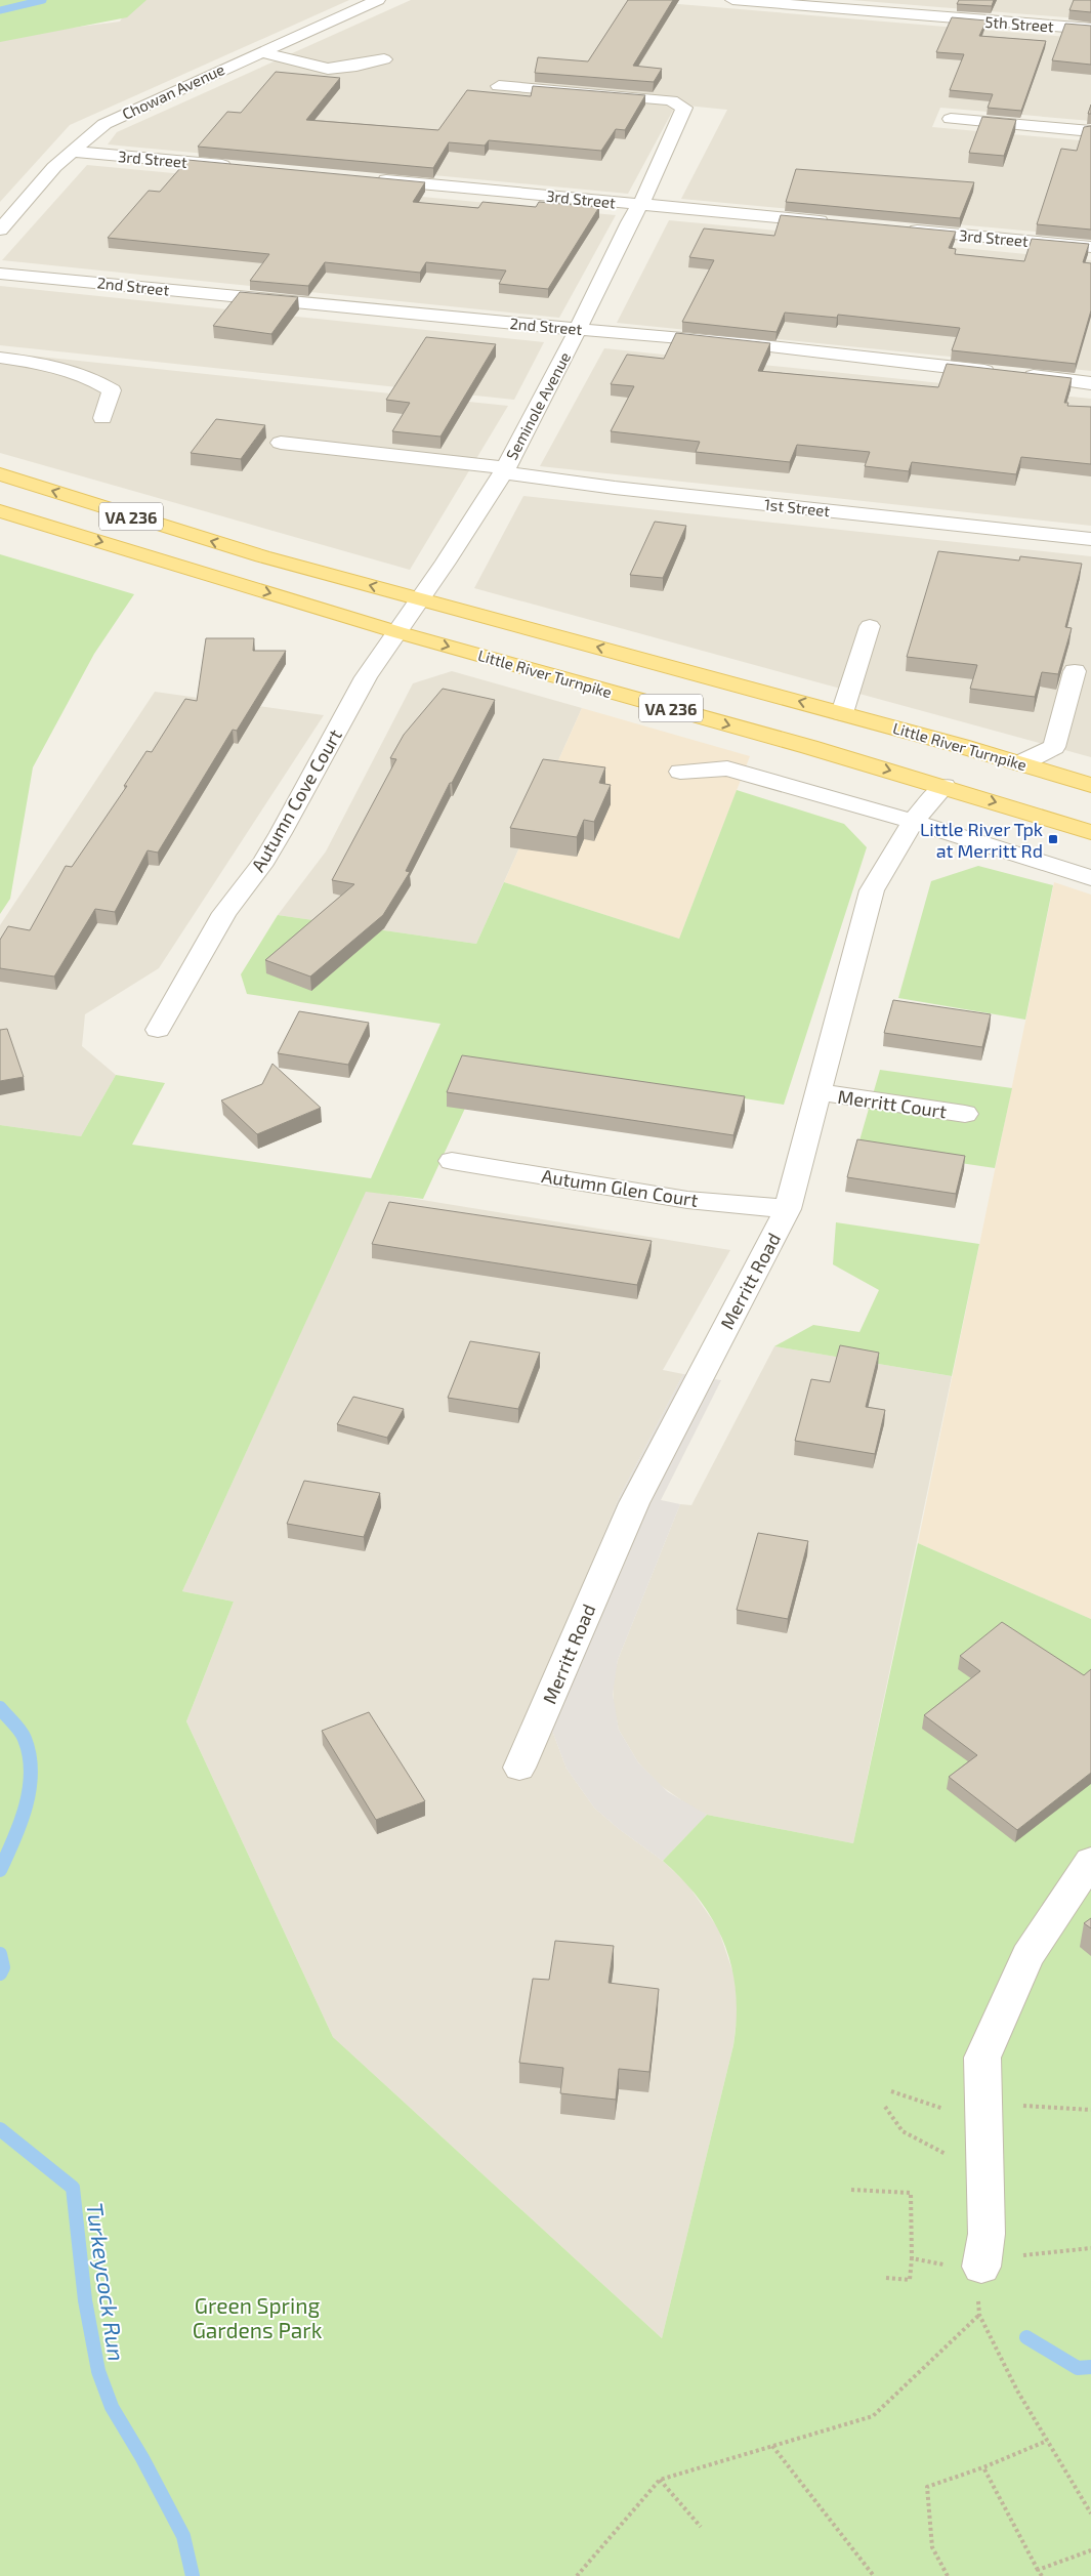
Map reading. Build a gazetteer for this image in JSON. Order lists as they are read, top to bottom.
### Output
{
  "streets": {
    "main road": ["VA 236", "Little River Turnpike"],
    "street": [
      "5th Street",
      "Chowan Avenue",
      "3rd Street",
      "2nd Street",
      "Seminole Avenue",
      "1st Street",
      "Autumn Cove Court",
      "Merritt Court",
      "Autumn Glen Court",
      "Merritt Road"
    ]
  },
  "crossings": [
    ["Chowan Avenue", "3rd Street"],
    ["3rd Street", "Seminole Avenue"],
    ["2nd Street", "Seminole Avenue"],
    ["Seminole Avenue", "1st Street"],
    ["Seminole Avenue", "Little River Turnpike"],
    ["Seminole Avenue", "Autumn Cove Court"],
    ["Little River Turnpike", "Autumn Cove Court"],
    ["Little River Turnpike", "Merritt Road"],
    ["Merritt Court", "Merritt Road"],
    ["Autumn Glen Court", "Merritt Road"]
  ],
  "water": ["Turkeycock Run"],
  "parks": ["Green Spring Gardens Park"],
  "places": {
    "transit": ["Little River Tpk at Merritt Rd"]
  }
}
